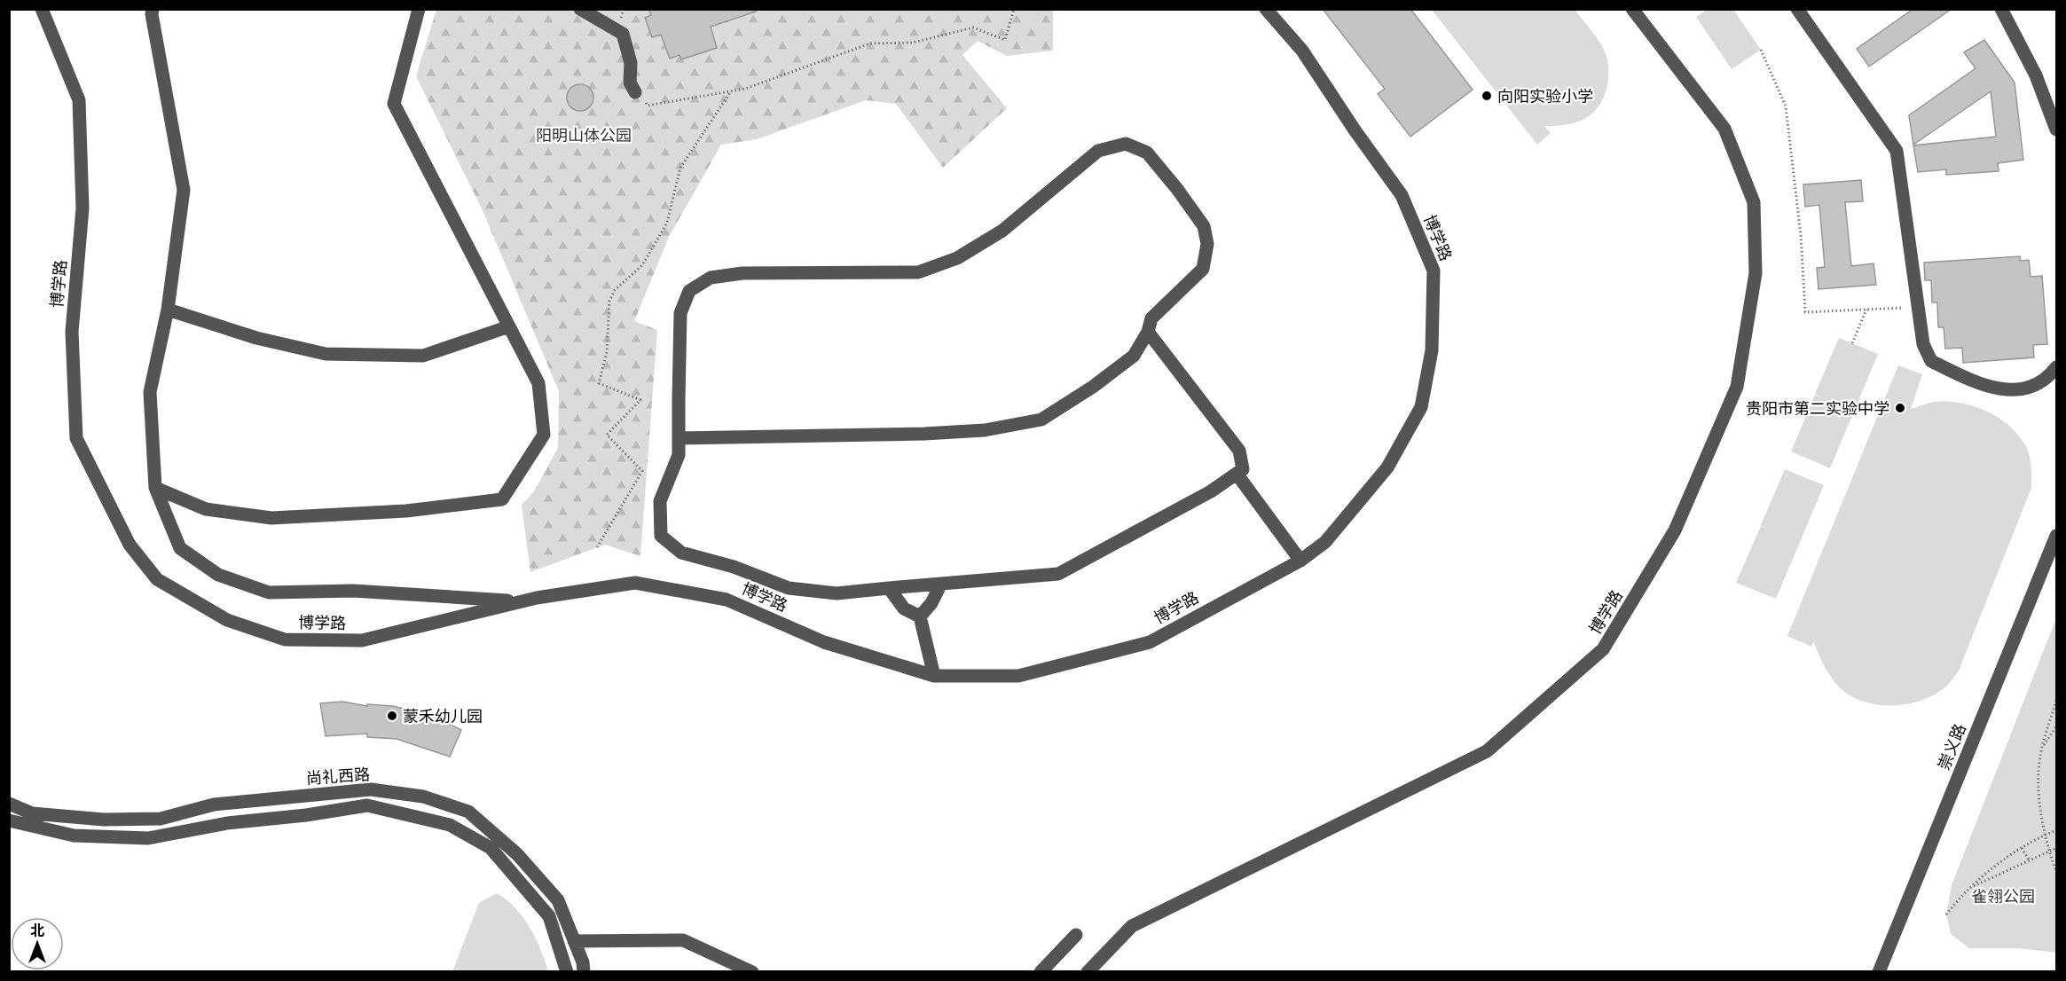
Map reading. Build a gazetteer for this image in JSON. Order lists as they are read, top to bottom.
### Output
{
  "streets": {
    "street": ["博学路", "崇义路", "尚礼西路"]
  },
  "parks": ["阳明山体公园", "雀翎公园"],
  "places": ["向阳实验小学", "贵阳市第二实验中学", "蒙禾幼儿园"],
  "north": "top"
}
